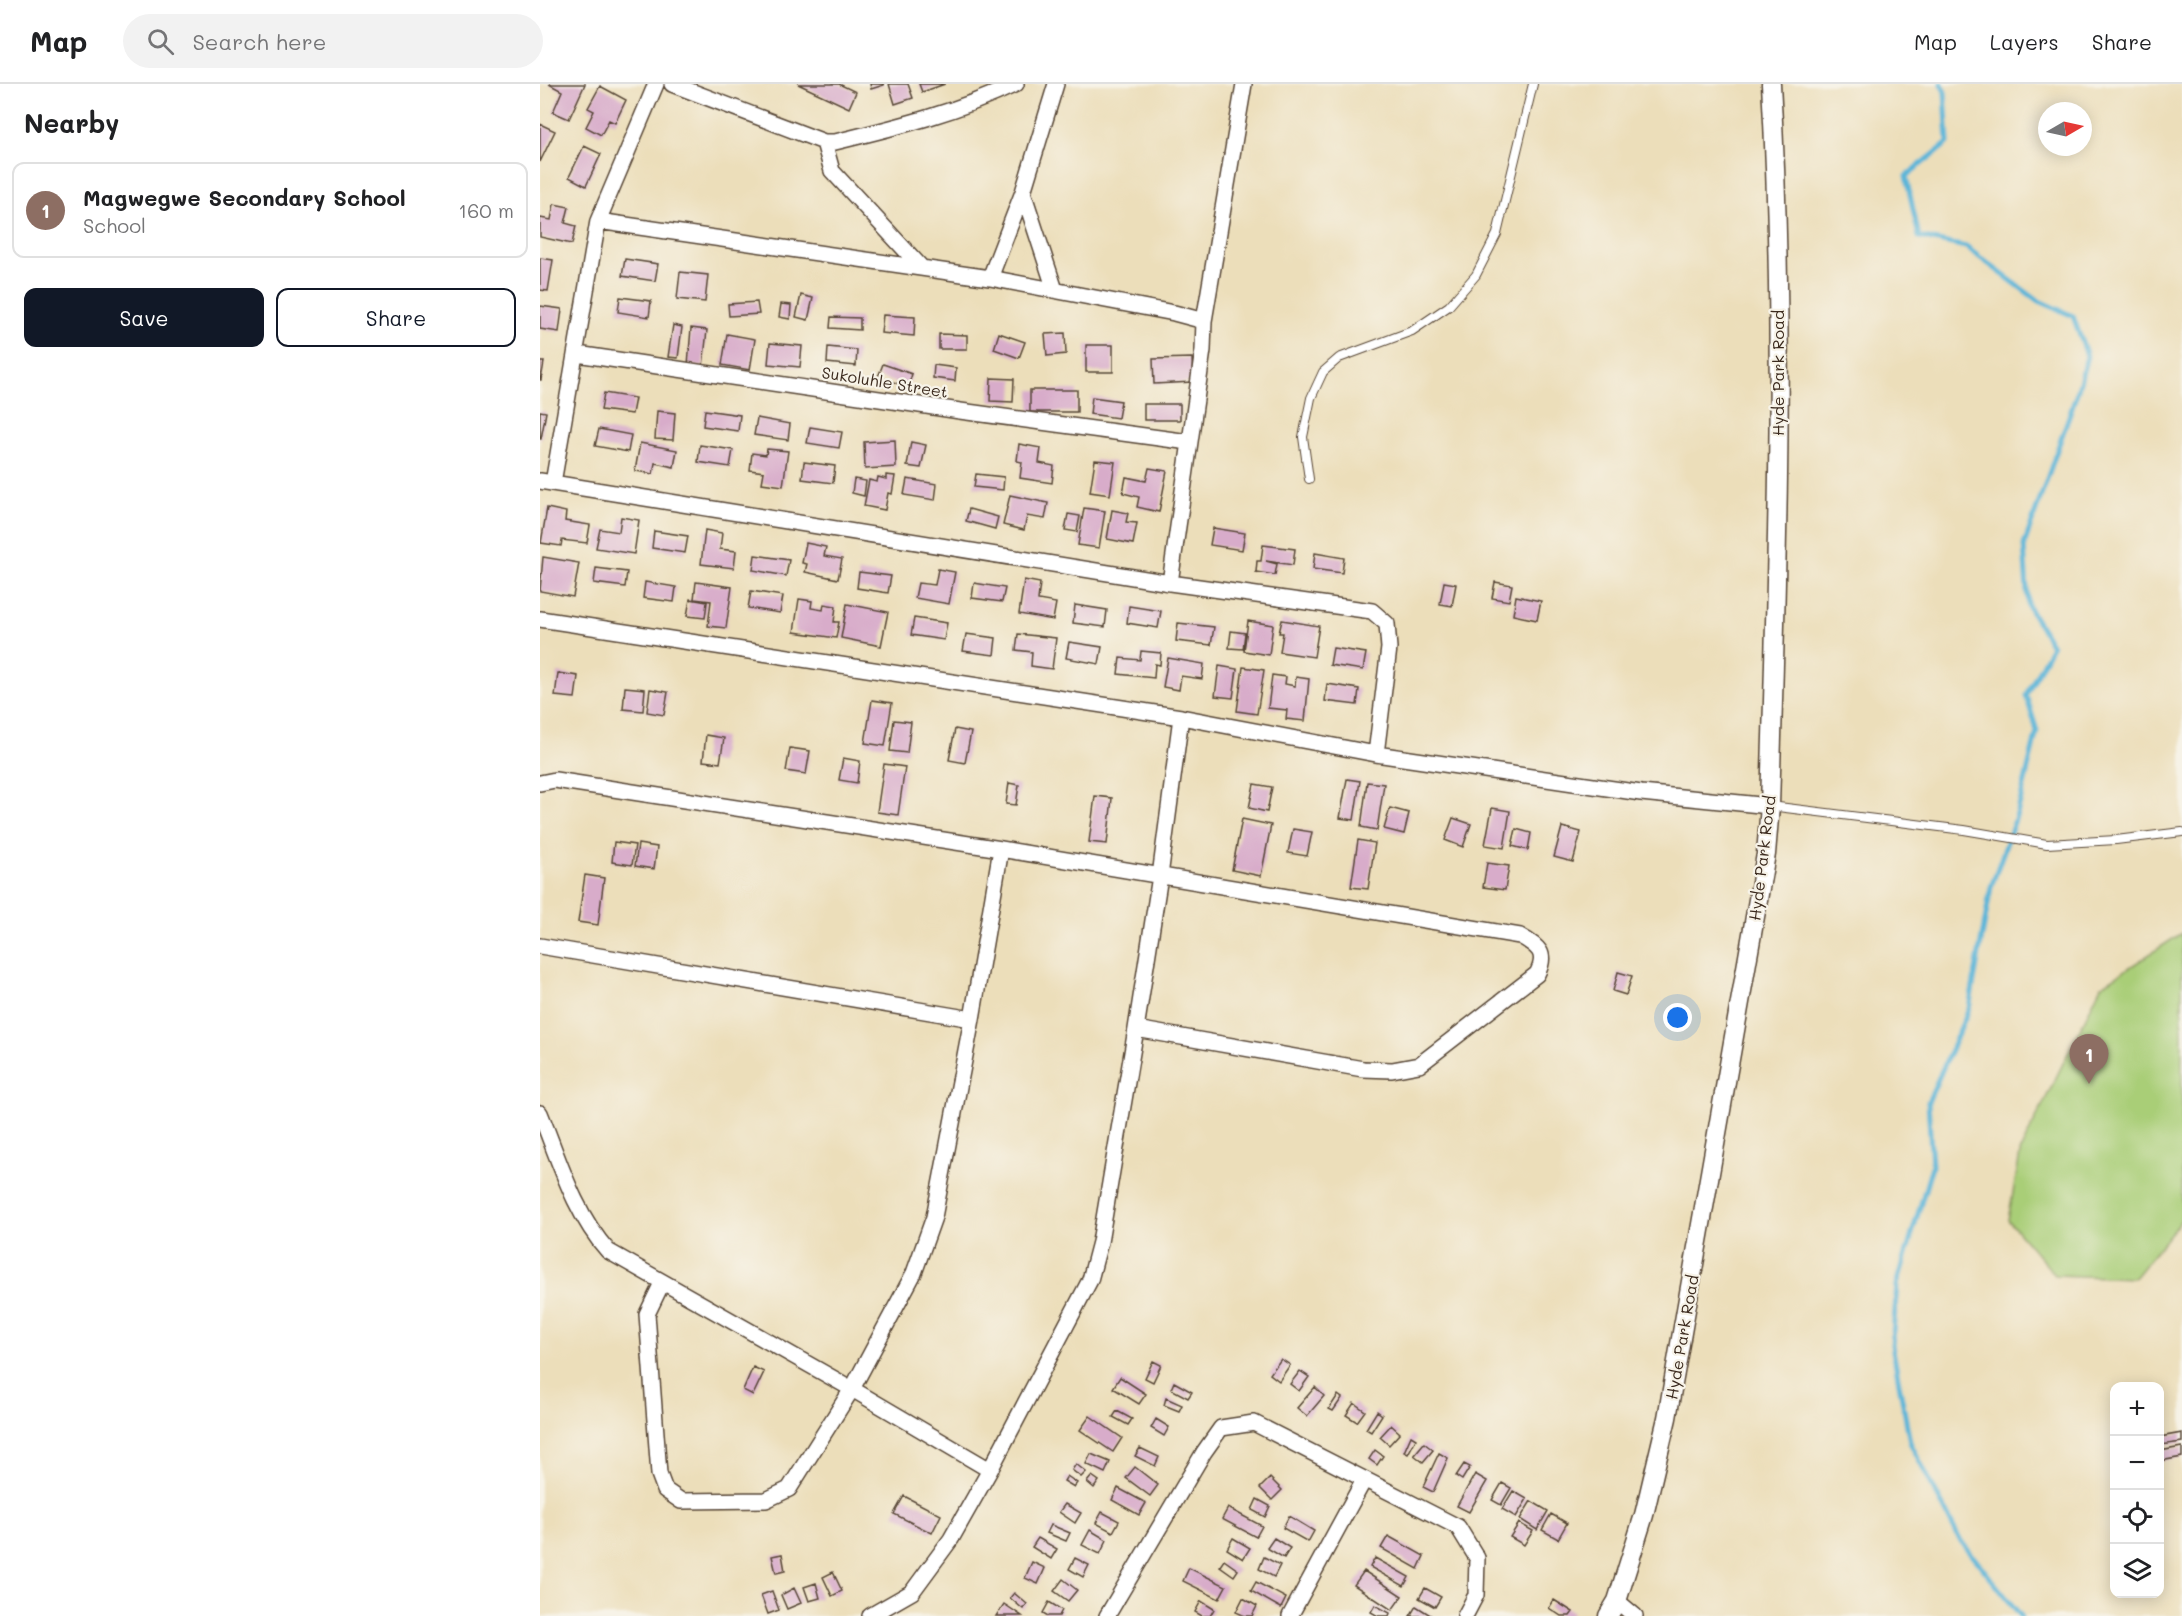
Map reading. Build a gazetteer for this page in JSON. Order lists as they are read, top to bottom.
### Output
{
  "streets": {
    "street": ["Hyde Park Road", "Sukoluhle Street"]
  },
  "north": "right",
  "page": {
    "header": "Map",
    "search": "Search here",
    "nav": ["Map", "Layers", "Share"],
    "heading": "Nearby",
    "list": [
      {
        "mark": "1",
        "name": "Magwegwe Secondary School",
        "note": "School",
        "value": "160 m"
      }
    ],
    "buttons": ["Save", "Share"],
    "pins": "1",
    "map_buttons": ["+", "−"]
  }
}
